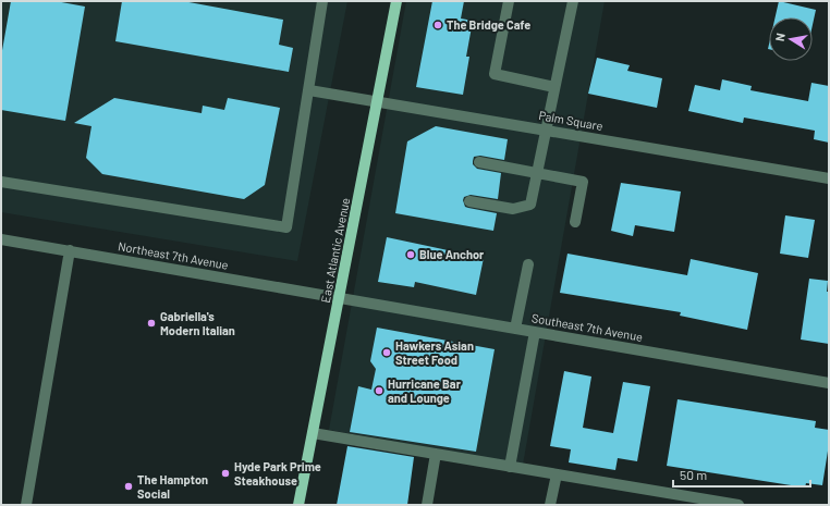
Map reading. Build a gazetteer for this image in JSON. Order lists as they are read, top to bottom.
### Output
{
  "streets": {
    "main road": ["East Atlantic Avenue"],
    "street": ["Palm Square", "Northeast 7th Avenue", "Southeast 7th Avenue"]
  },
  "crossings": [
    ["Palm Square", "East Atlantic Avenue"],
    ["East Atlantic Avenue", "Northeast 7th Avenue"],
    ["East Atlantic Avenue", "Southeast 7th Avenue"],
    ["Northeast 7th Avenue", "Southeast 7th Avenue"]
  ],
  "places": [
    "The Bridge Cafe",
    "Blue Anchor",
    "Gabriella's Modern Italian",
    "Hawkers Asian Street Food",
    "Hurricane Bar and Lounge",
    "Hyde Park Prime Steakhouse",
    "The Hampton Social"
  ],
  "scale_bar": "50 m",
  "north": "left"
}
